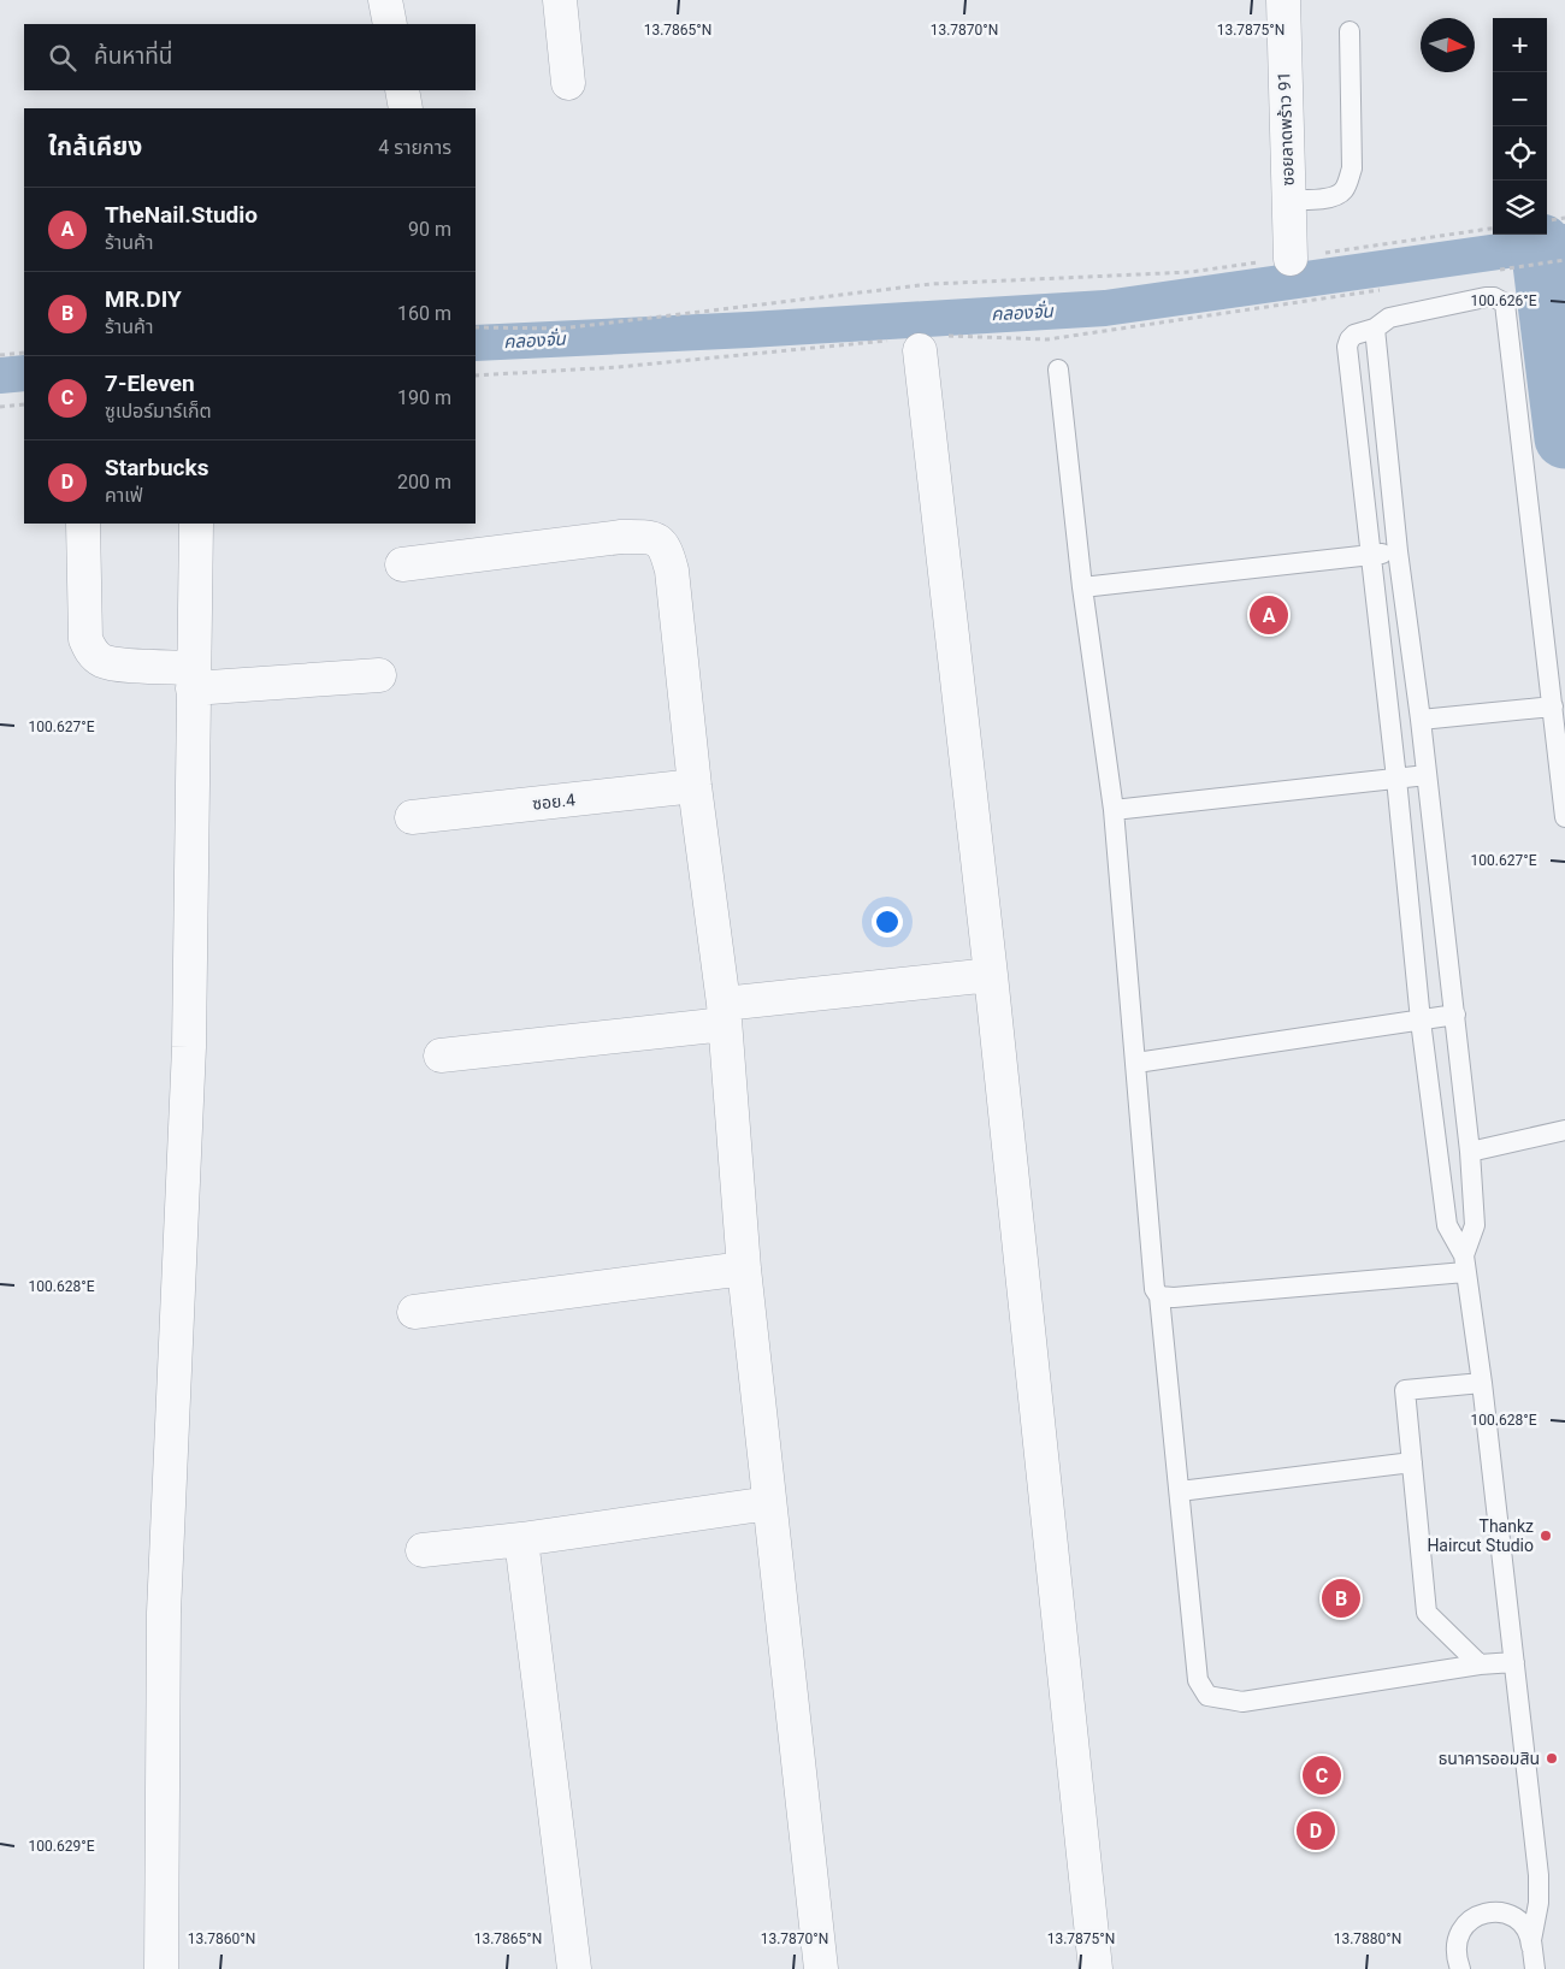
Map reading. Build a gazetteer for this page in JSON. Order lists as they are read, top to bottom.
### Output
{
  "streets": {
    "street": ["ซอยลาดพร้าว 91", "ซอย.4"]
  },
  "water": ["คลองจั่น"],
  "places": ["Thankz Haircut Studio", "ธนาคารออมสิน"],
  "north": "right",
  "page": {
    "map_buttons": ["+", "−"],
    "search": "ค้นหาที่นี่",
    "heading": ["ใกล้เคียง", "4 รายการ"],
    "list": [
      {
        "mark": "A",
        "name": "TheNail.Studio",
        "note": "ร้านค้า",
        "value": "90 m"
      },
      {
        "mark": "B",
        "name": "MR.DIY",
        "note": "ร้านค้า",
        "value": "160 m"
      },
      {
        "mark": "C",
        "name": "7-Eleven",
        "note": "ซูเปอร์มาร์เก็ต",
        "value": "190 m"
      },
      {
        "mark": "D",
        "name": "Starbucks",
        "note": "คาเฟ่",
        "value": "200 m"
      }
    ],
    "pins": [
      "A",
      "B",
      "C",
      "D"
    ]
  },
  "coordinates": [
    "13.7865°N",
    "13.7870°N",
    "13.7875°N",
    "100.626°E",
    "100.627°E",
    "100.628°E",
    "100.629°E",
    "13.7860°N",
    "13.7880°N"
  ]
}
